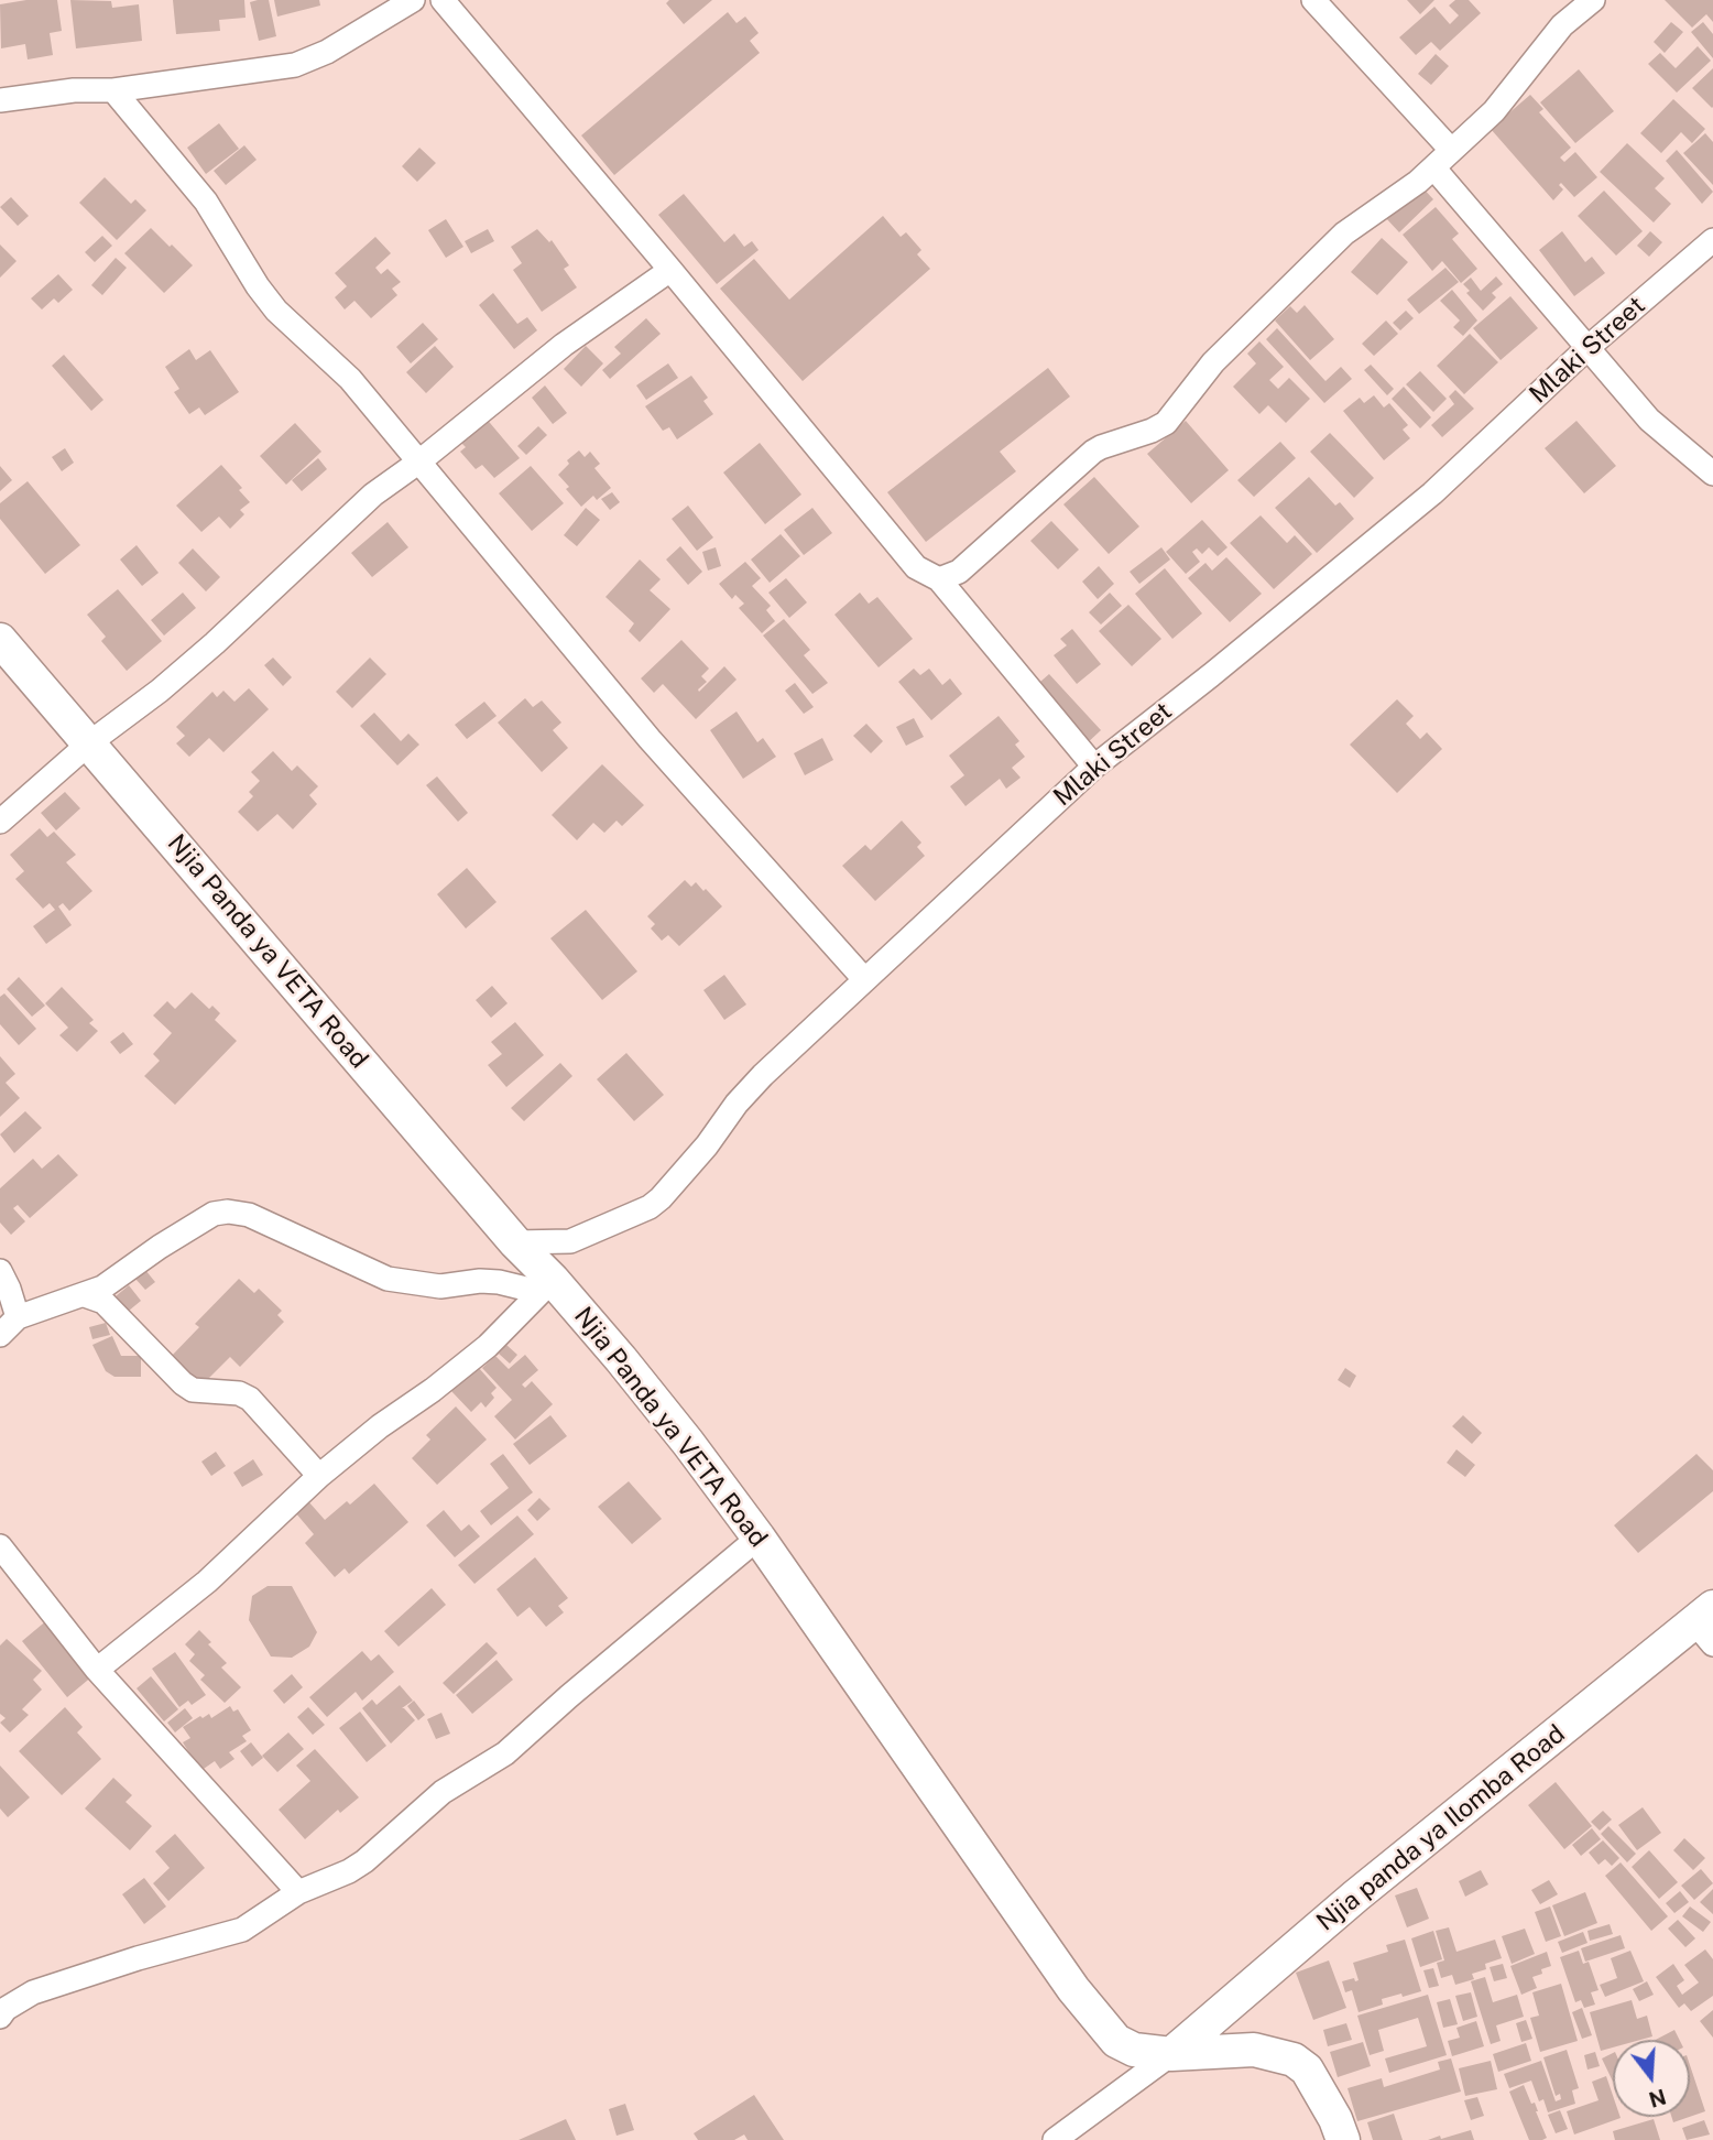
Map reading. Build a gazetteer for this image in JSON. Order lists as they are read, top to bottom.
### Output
{
  "streets": {
    "street": ["Mlaki Street", "Njia Panda ya VETA Road", "Njia panda ya Ilomba Road"]
  },
  "crossings": [
    ["Mlaki Street", "Njia Panda ya VETA Road"],
    ["Njia Panda ya VETA Road", "Njia panda ya Ilomba Road"]
  ],
  "north": "bottom"
}
